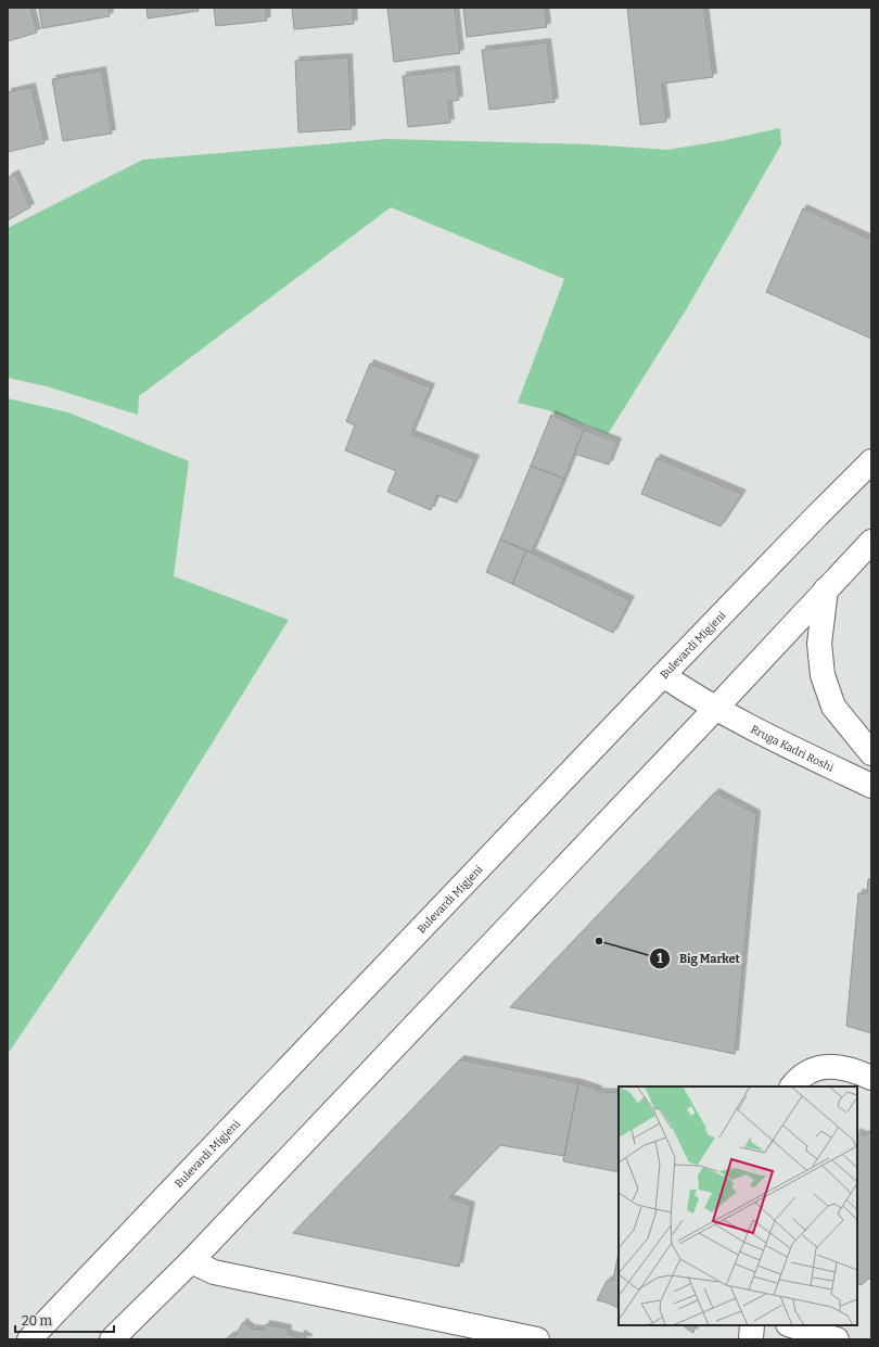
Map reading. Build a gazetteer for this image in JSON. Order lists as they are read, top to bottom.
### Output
{
  "streets": {
    "main road": ["Bulevardi Migjeni", "Rruga Kadri Roshi"]
  },
  "crossings": [
    ["Bulevardi Migjeni", "Rruga Kadri Roshi"]
  ],
  "places": ["Big Market"],
  "scale_bar": "20 m"
}
